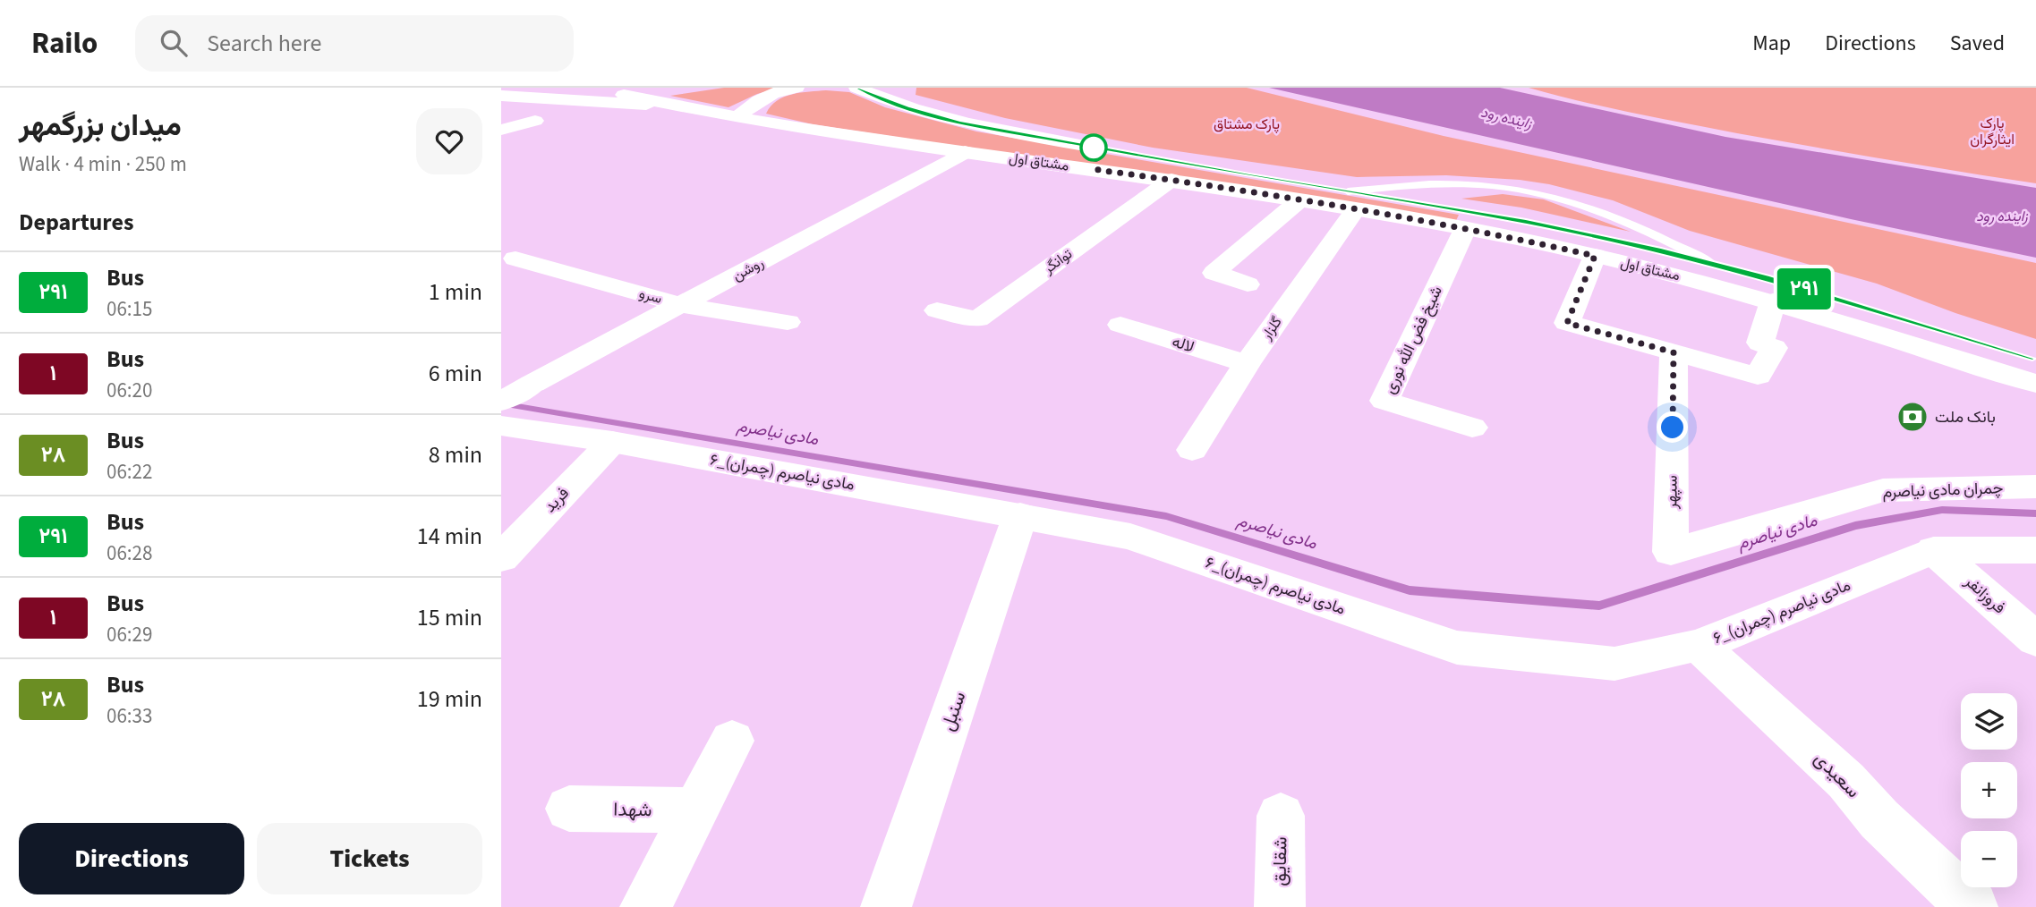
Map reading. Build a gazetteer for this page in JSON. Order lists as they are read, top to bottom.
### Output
{
  "streets": {
    "street": [
      "مشتاق اول",
      "توانگر",
      "روشن",
      "سرو",
      "گلزار",
      "شیخ فض الله نوری",
      "لاله",
      "۶_مادی نیاصرم (چمران)",
      "چمران مادی نیاصرم",
      "سپهر",
      "فرید",
      "فروزانفر",
      "سنبل",
      "سعیدی",
      "شهدا",
      "شقایق"
    ]
  },
  "crossings": [
    ["مشتاق اول", "توانگر"],
    ["مشتاق اول", "روشن"],
    ["مشتاق اول", "گلزار"],
    ["مشتاق اول", "شیخ فض الله نوری"],
    ["روشن", "سرو"],
    ["گلزار", "لاله"],
    ["۶_مادی نیاصرم (چمران)", "فرید"],
    ["۶_مادی نیاصرم (چمران)", "فروزانفر"],
    ["۶_مادی نیاصرم (چمران)", "سنبل"],
    ["۶_مادی نیاصرم (چمران)", "سعیدی"],
    ["چمران مادی نیاصرم", "سپهر"]
  ],
  "water": ["زاینده رود", "مادی نیاصرم"],
  "parks": ["پارک ایثارگران", "پارک مشتاق"],
  "places": {
    "bank": ["بانک ملت"]
  },
  "lines": ["bus line ۲۹۱"],
  "page": {
    "header": "Railo",
    "search": "Search here",
    "nav": ["Map", "Directions", "Saved"],
    "heading": [
      ["میدان بزرگمهر", "Walk · 4 min · 250 m"],
      "Departures"
    ],
    "on_map": "۲۹۱",
    "list": [
      {
        "mark": "۲۹۱",
        "name": "Bus",
        "note": "06:15",
        "value": "1 min"
      },
      {
        "mark": "۱",
        "name": "Bus",
        "note": "06:20",
        "value": "6 min"
      },
      {
        "mark": "۲۸",
        "name": "Bus",
        "note": "06:22",
        "value": "8 min"
      },
      {
        "mark": "۲۹۱",
        "name": "Bus",
        "note": "06:28",
        "value": "14 min"
      },
      {
        "mark": "۱",
        "name": "Bus",
        "note": "06:29",
        "value": "15 min"
      },
      {
        "mark": "۲۸",
        "name": "Bus",
        "note": "06:33",
        "value": "19 min"
      }
    ],
    "map_buttons": ["+", "−"],
    "buttons": ["Directions", "Tickets"]
  }
}
